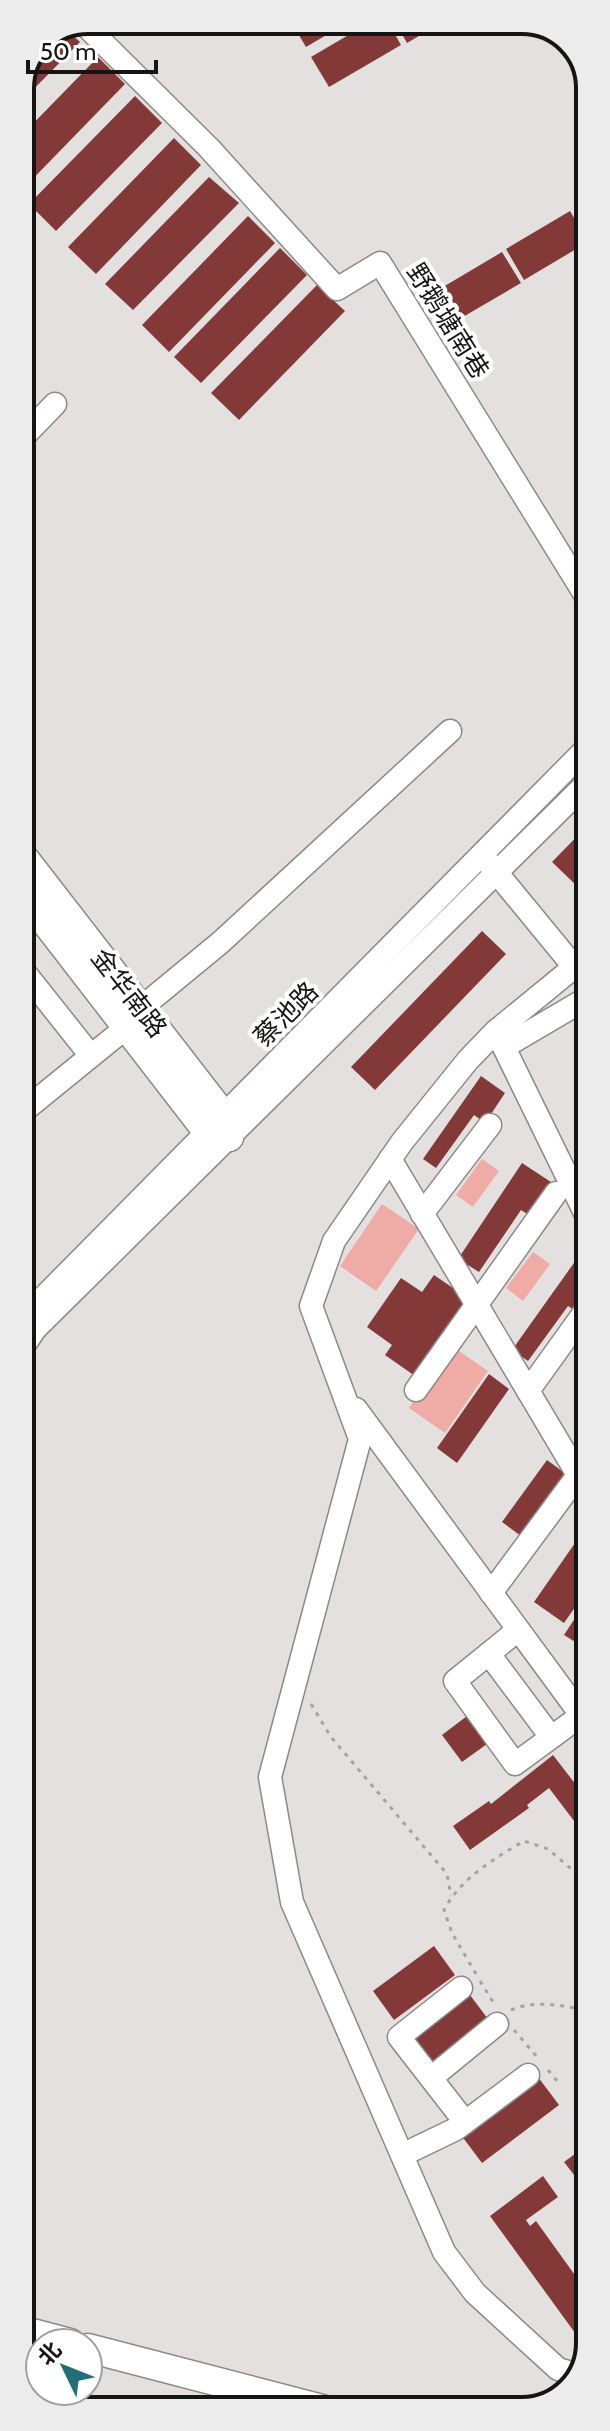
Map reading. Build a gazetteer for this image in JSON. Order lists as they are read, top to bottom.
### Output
{
  "streets": {
    "main road": ["金华南路"],
    "street": ["野鹅塘南巷", "蔡池路"]
  },
  "crossings": [
    ["金华南路", "蔡池路"]
  ],
  "scale_bar": "50 m",
  "north": "top left"
}
